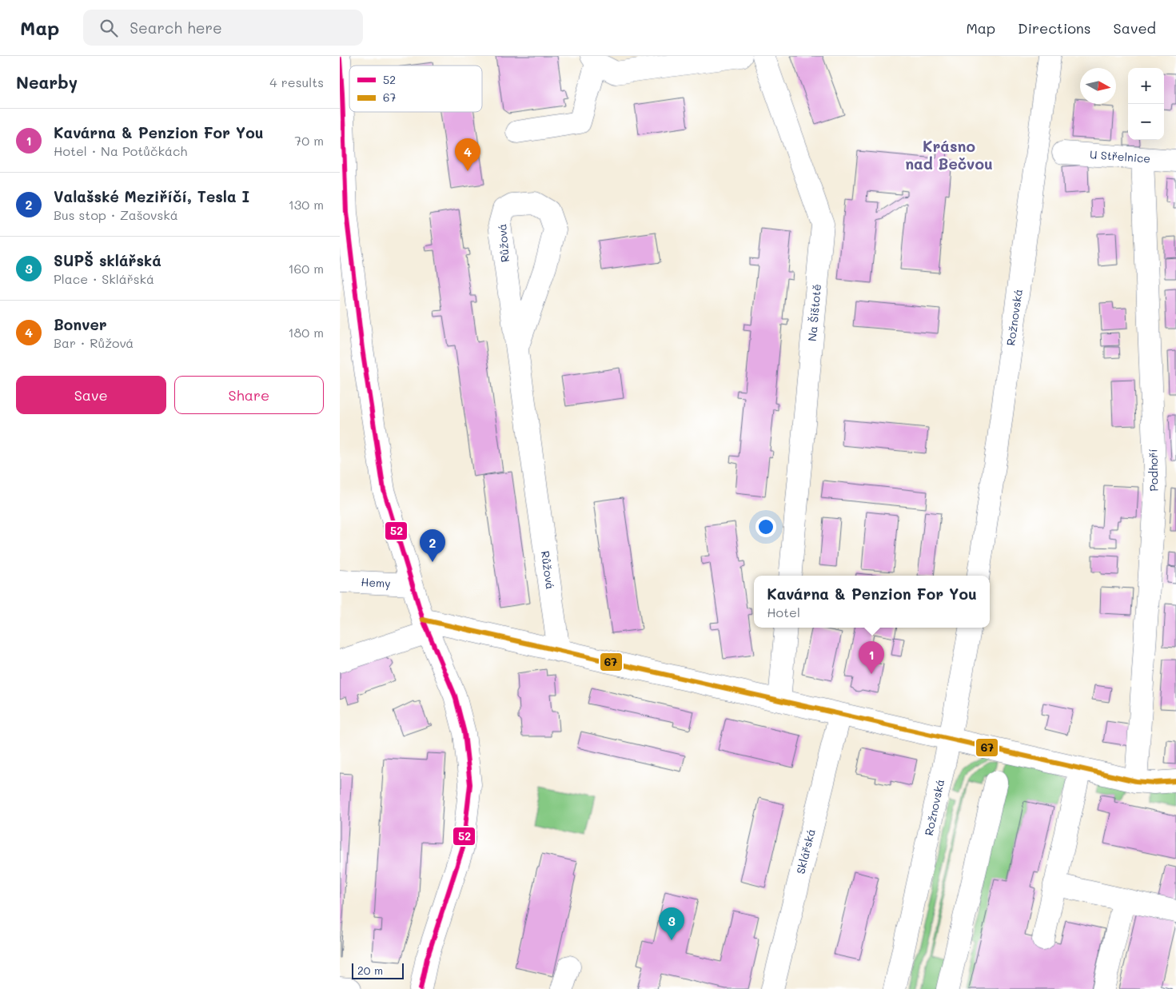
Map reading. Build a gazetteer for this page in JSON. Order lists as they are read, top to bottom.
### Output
{
  "streets": {
    "street": [
      "U Střelnice",
      "Růžová",
      "Na Šištotě",
      "Rožnovská",
      "Podhoří",
      "Hemy",
      "Sklářská"
    ]
  },
  "crossings": [
    ["U Střelnice", "Podhoří"]
  ],
  "districts": ["Krásno nad Bečvou"],
  "lines": ["transit line 52", "transit line 67"],
  "legend": ["52", "67"],
  "scale_bar": "20 m",
  "north": "right",
  "page": {
    "header": "Map",
    "search": "Search here",
    "nav": ["Map", "Directions", "Saved"],
    "heading": ["Nearby", "4 results"],
    "map_buttons": ["+", "−"],
    "list": [
      {
        "mark": "1",
        "name": "Kavárna & Penzion For You",
        "note": "Hotel · Na Potůčkách",
        "value": "70 m"
      },
      {
        "mark": "2",
        "name": "Valašské Meziříčí, Tesla I",
        "note": "Bus stop · Zašovská",
        "value": "130 m"
      },
      {
        "mark": "3",
        "name": "SUPŠ sklářská",
        "note": "Place · Sklářská",
        "value": "160 m"
      },
      {
        "mark": "4",
        "name": "Bonver",
        "note": "Bar · Růžová",
        "value": "180 m"
      }
    ],
    "pins": [
      "4",
      "2",
      "1",
      "3"
    ],
    "buttons": ["Save", "Share"],
    "popup": ["Kavárna & Penzion For You", "Hotel"],
    "scale": "20 m"
  }
}
